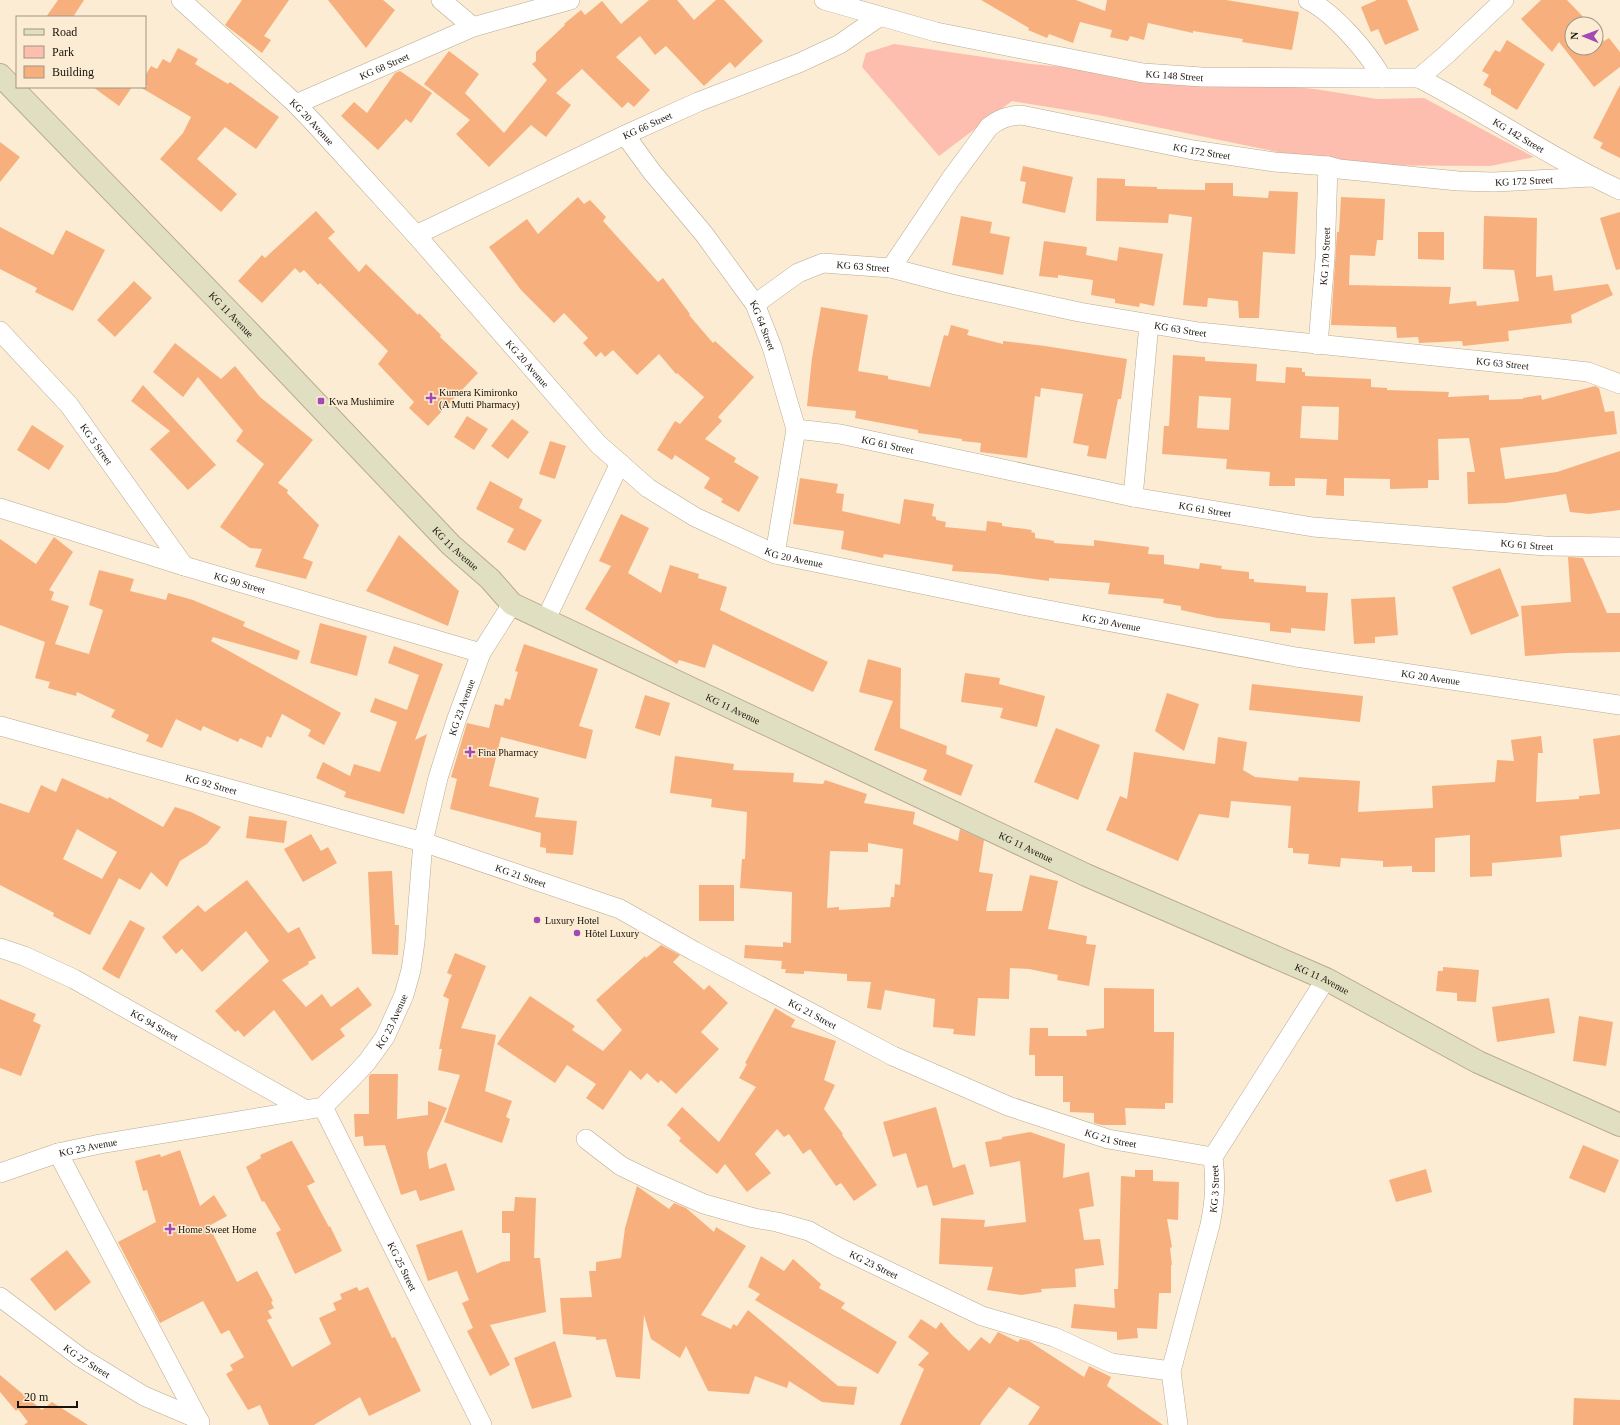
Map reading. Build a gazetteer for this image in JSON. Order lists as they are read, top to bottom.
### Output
{
  "streets": {
    "main road": ["KG 11 Avenue"],
    "street": [
      "KG 68 Street",
      "KG 148 Street",
      "KG 20 Avenue",
      "KG 66 Street",
      "KG 142 Street",
      "KG 172 Street",
      "KG 170 Street",
      "KG 63 Street",
      "KG 64 Street",
      "KG 5 Street",
      "KG 61 Street",
      "KG 90 Street",
      "KG 23 Avenue",
      "KG 92 Street",
      "KG 21 Street",
      "KG 94 Street",
      "KG 3 Street",
      "KG 23 Street",
      "KG 25 Street",
      "KG 27 Street"
    ]
  },
  "crossings": [
    ["KG 68 Street", "KG 20 Avenue"],
    ["KG 148 Street", "KG 66 Street"],
    ["KG 148 Street", "KG 142 Street"],
    ["KG 20 Avenue", "KG 66 Street"],
    ["KG 20 Avenue", "KG 64 Street"],
    ["KG 66 Street", "KG 64 Street"],
    ["KG 142 Street", "KG 172 Street"],
    ["KG 172 Street", "KG 170 Street"],
    ["KG 172 Street", "KG 63 Street"],
    ["KG 170 Street", "KG 63 Street"],
    ["KG 63 Street", "KG 64 Street"],
    ["KG 11 Avenue", "KG 23 Avenue"],
    ["KG 11 Avenue", "KG 3 Street"],
    ["KG 64 Street", "KG 61 Street"],
    ["KG 5 Street", "KG 90 Street"],
    ["KG 90 Street", "KG 23 Avenue"],
    ["KG 23 Avenue", "KG 92 Street"],
    ["KG 23 Avenue", "KG 21 Street"],
    ["KG 23 Avenue", "KG 94 Street"],
    ["KG 23 Avenue", "KG 25 Street"],
    ["KG 92 Street", "KG 21 Street"],
    ["KG 21 Street", "KG 3 Street"],
    ["KG 94 Street", "KG 25 Street"],
    ["KG 3 Street", "KG 23 Street"]
  ],
  "places": {
    "health": ["Kumera Kimironko (A Mutti Pharmacy)", "Fina Pharmacy", "Home Sweet Home"],
    "transit": ["Kwa Mushimire"],
    "other": ["Luxury Hotel", "Hôtel Luxury"]
  },
  "legend": ["Road", "Park", "Building"],
  "scale_bar": "20 m",
  "north": "left"
}
